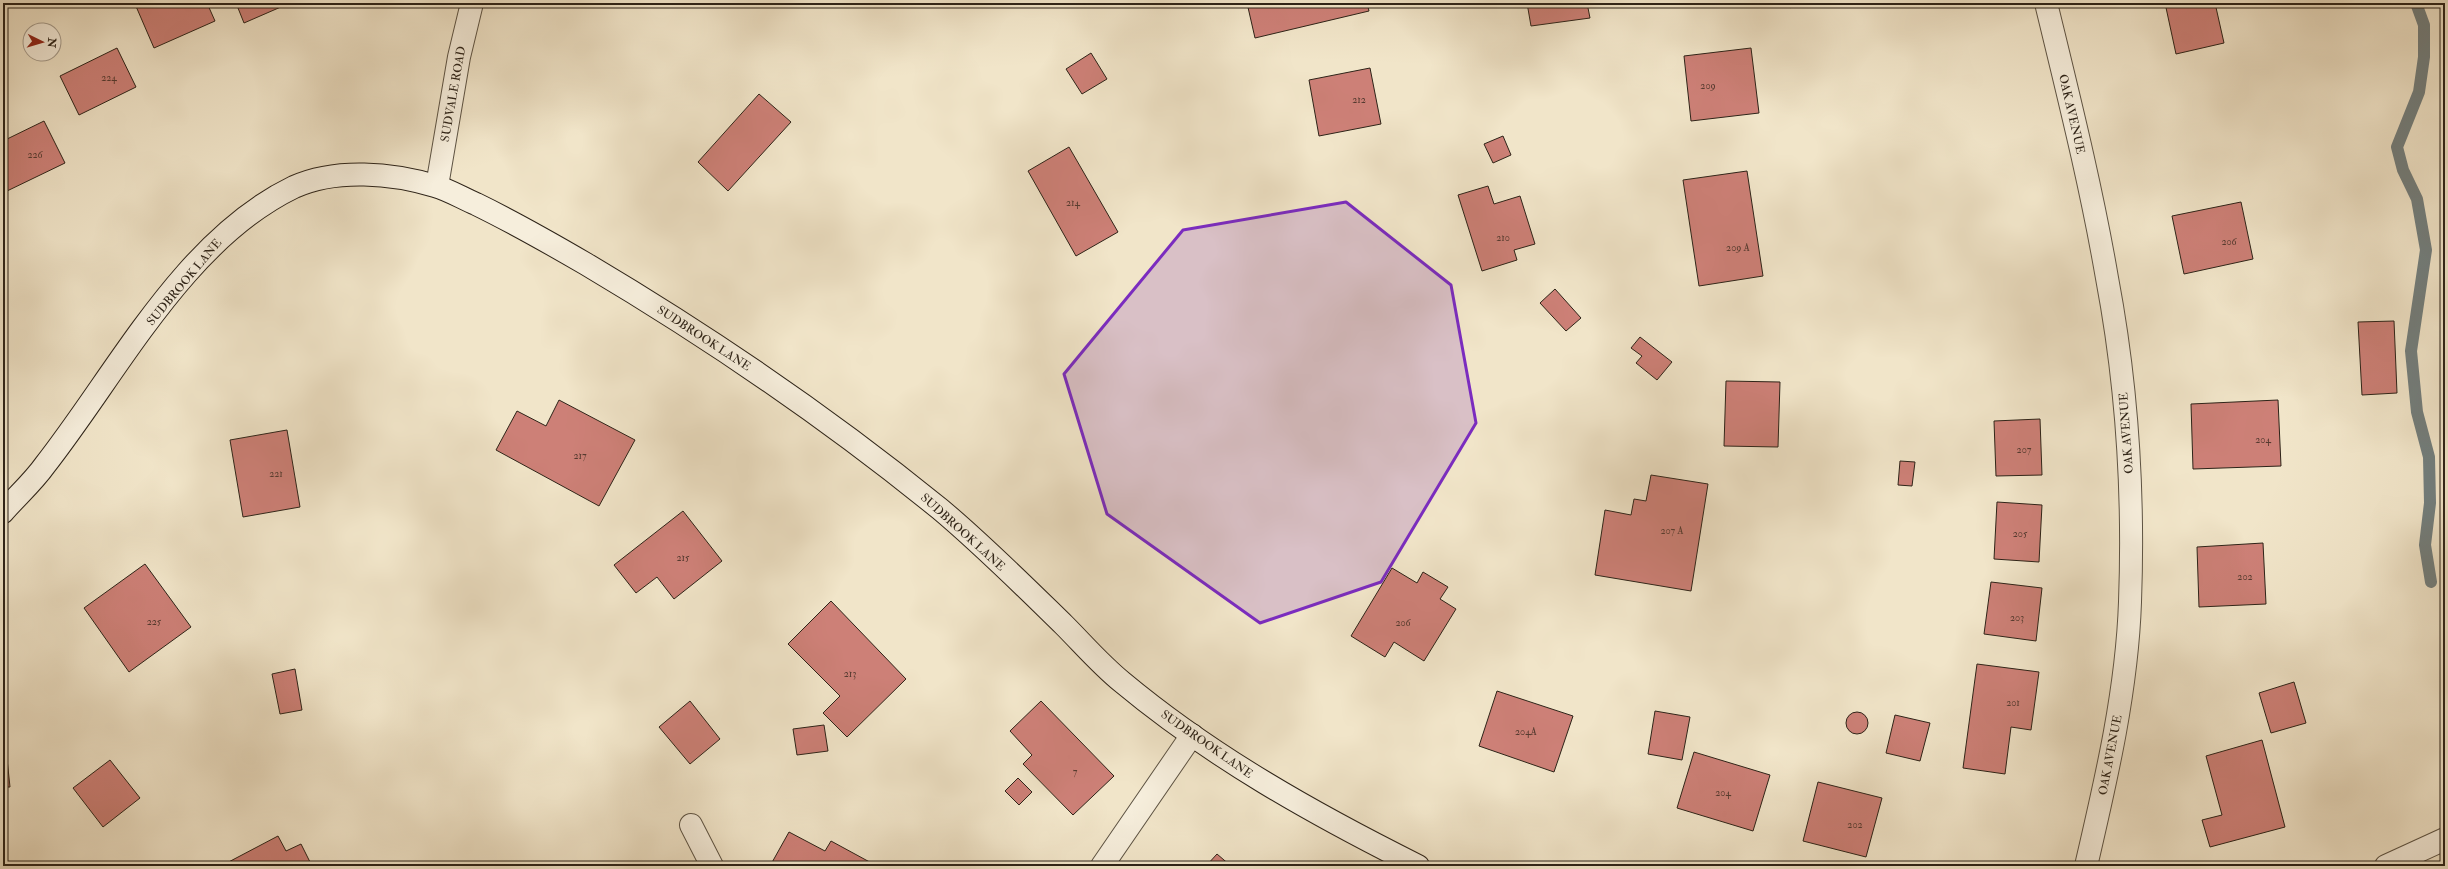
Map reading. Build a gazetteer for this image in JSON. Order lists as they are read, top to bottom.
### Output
{
  "streets": {
    "street": ["SUDVALE ROAD", "OAK AVENUE", "SUDBROOK LANE"]
  },
  "crossings": [
    ["SUDVALE ROAD", "SUDBROOK LANE"]
  ],
  "house_numbers": [
    "224",
    "209",
    "212",
    "226",
    "214",
    "210",
    "206",
    "209 A",
    "204",
    "207",
    "217",
    "221",
    "207 A",
    "205",
    "215",
    "202",
    "203",
    "225",
    "206",
    "213",
    "201",
    "204A",
    "7",
    "204",
    "202"
  ],
  "north": "right"
}
